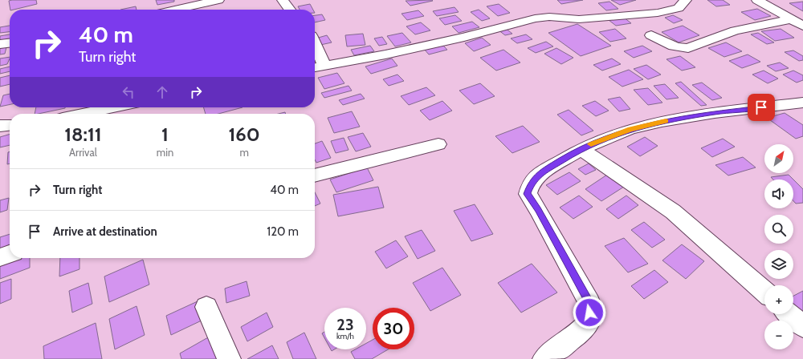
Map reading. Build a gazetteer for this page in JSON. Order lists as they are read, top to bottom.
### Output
{
  "north": "top right",
  "page": {
    "turn": ["40 m", "Turn right"],
    "eta": [
      "18:11",
      "Arrival",
      "1",
      "min",
      "160",
      "m"
    ],
    "map_buttons": ["+", "−"],
    "list": [
      {
        "name": "Turn right",
        "value": "40 m"
      },
      {
        "name": "Arrive at destination",
        "value": "120 m"
      }
    ],
    "speed": "23 km/h",
    "limit": "30"
  }
}
